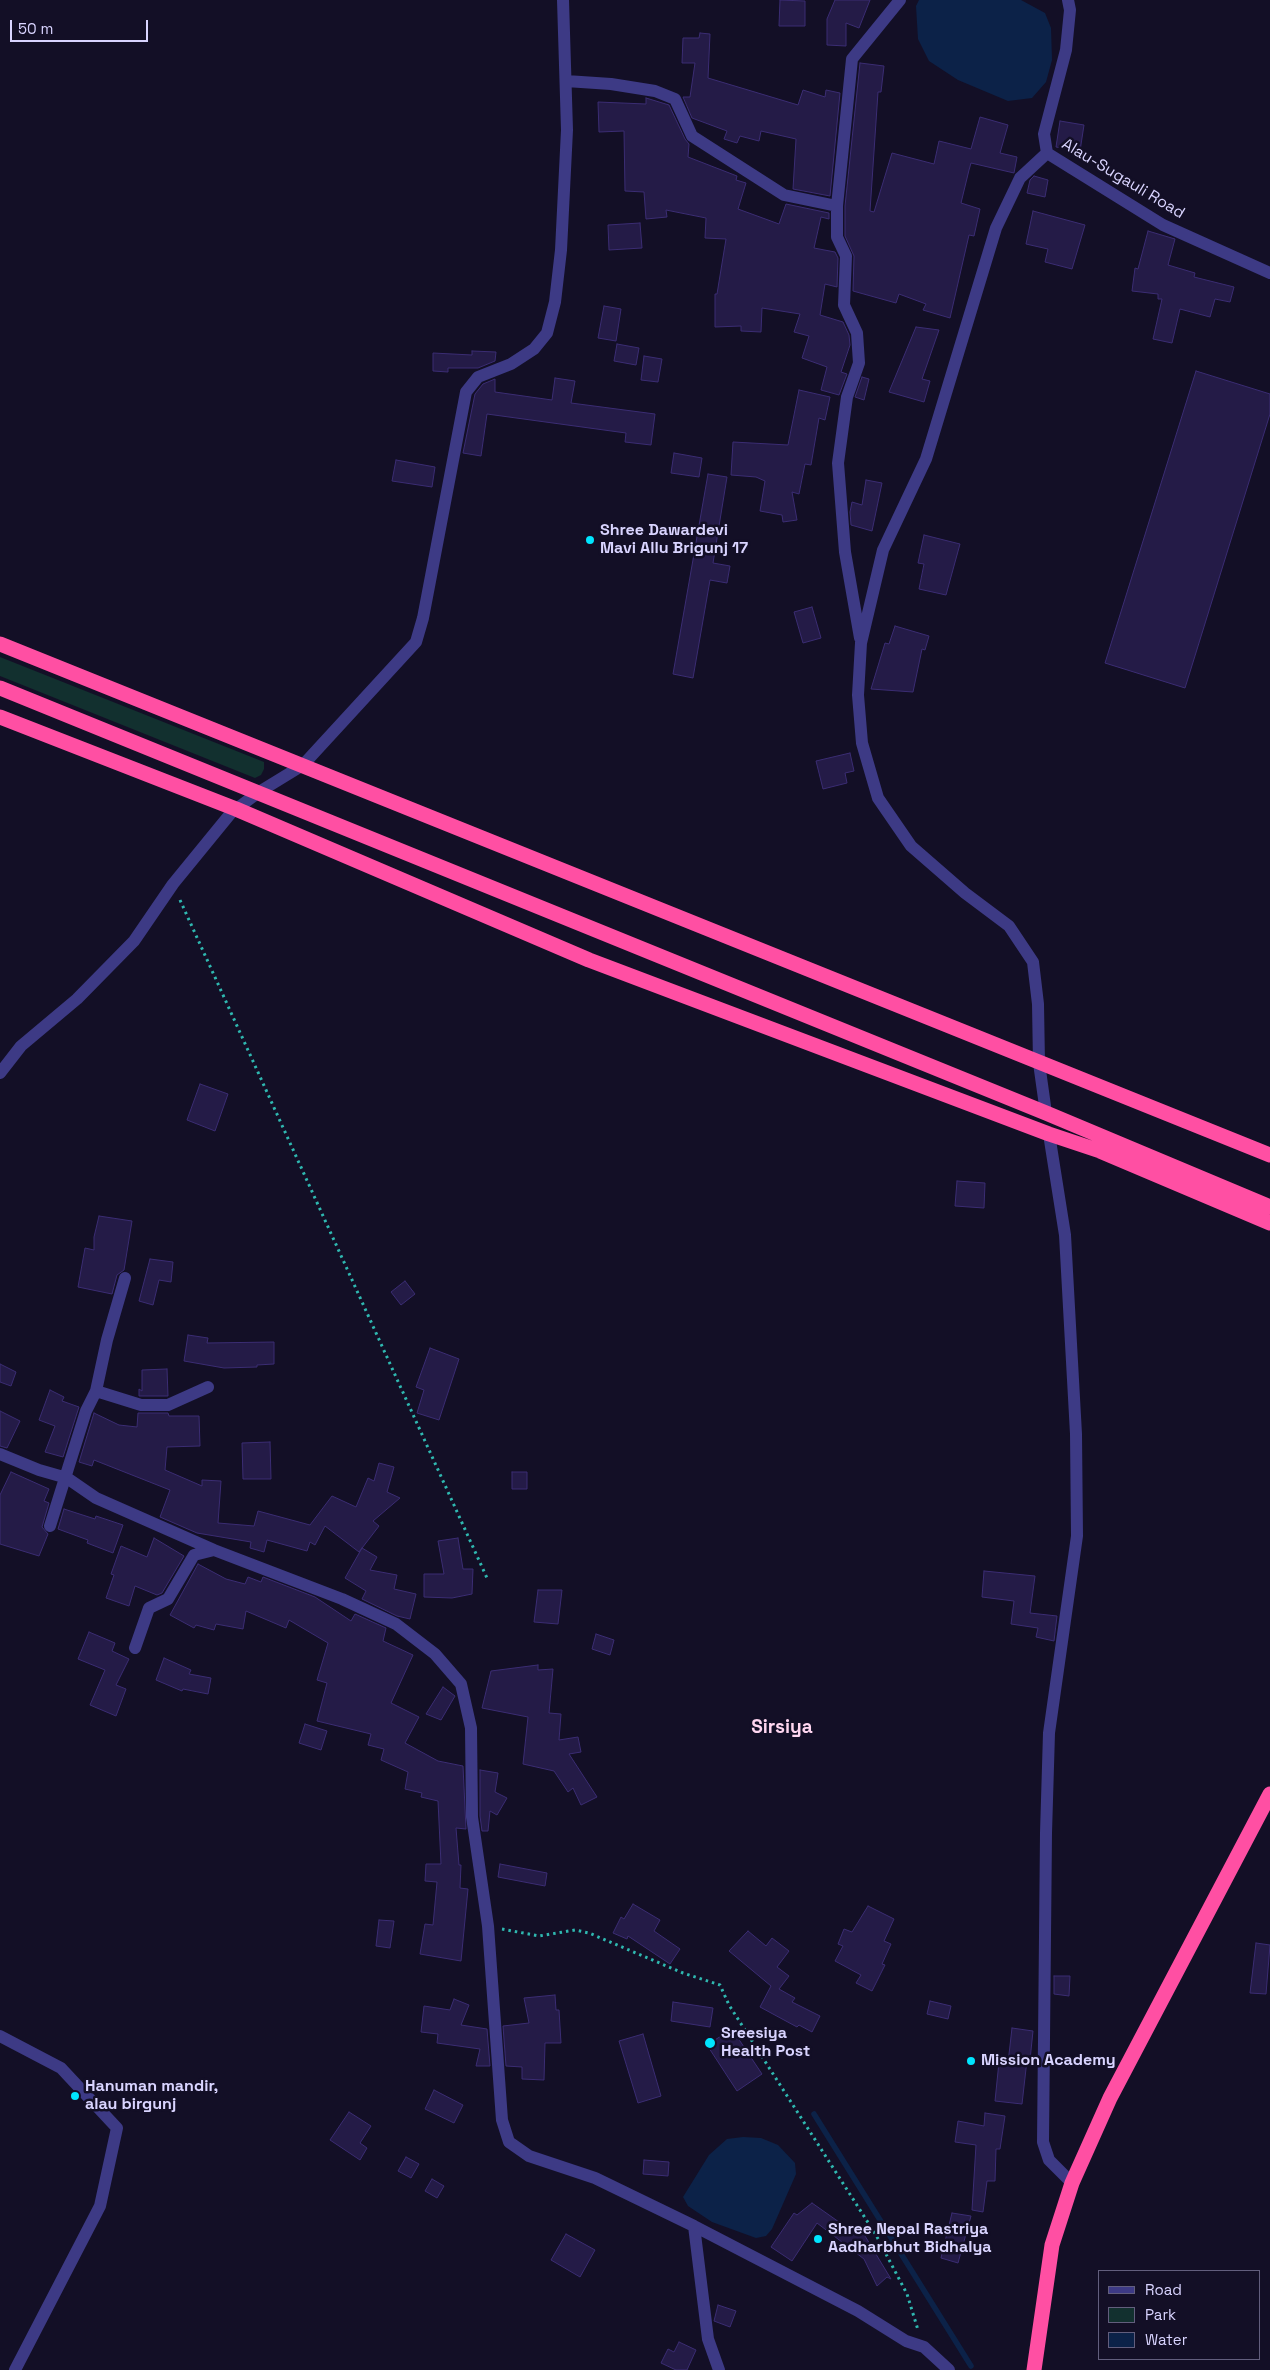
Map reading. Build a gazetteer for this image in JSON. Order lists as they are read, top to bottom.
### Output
{
  "streets": {
    "street": ["Alau-Sugauli Road"]
  },
  "districts": ["Sirsiya"],
  "places": [
    "Shree Dawardevi Mavi Allu Brigunj 17",
    "Sreesiya Health Post",
    "Mission Academy",
    "Hanuman mandir, alau birgunj",
    "Shree Nepal Rastriya Aadharbhut Bidhalya"
  ],
  "legend": ["Road", "Park", "Water"],
  "scale_bar": "50 m"
}
